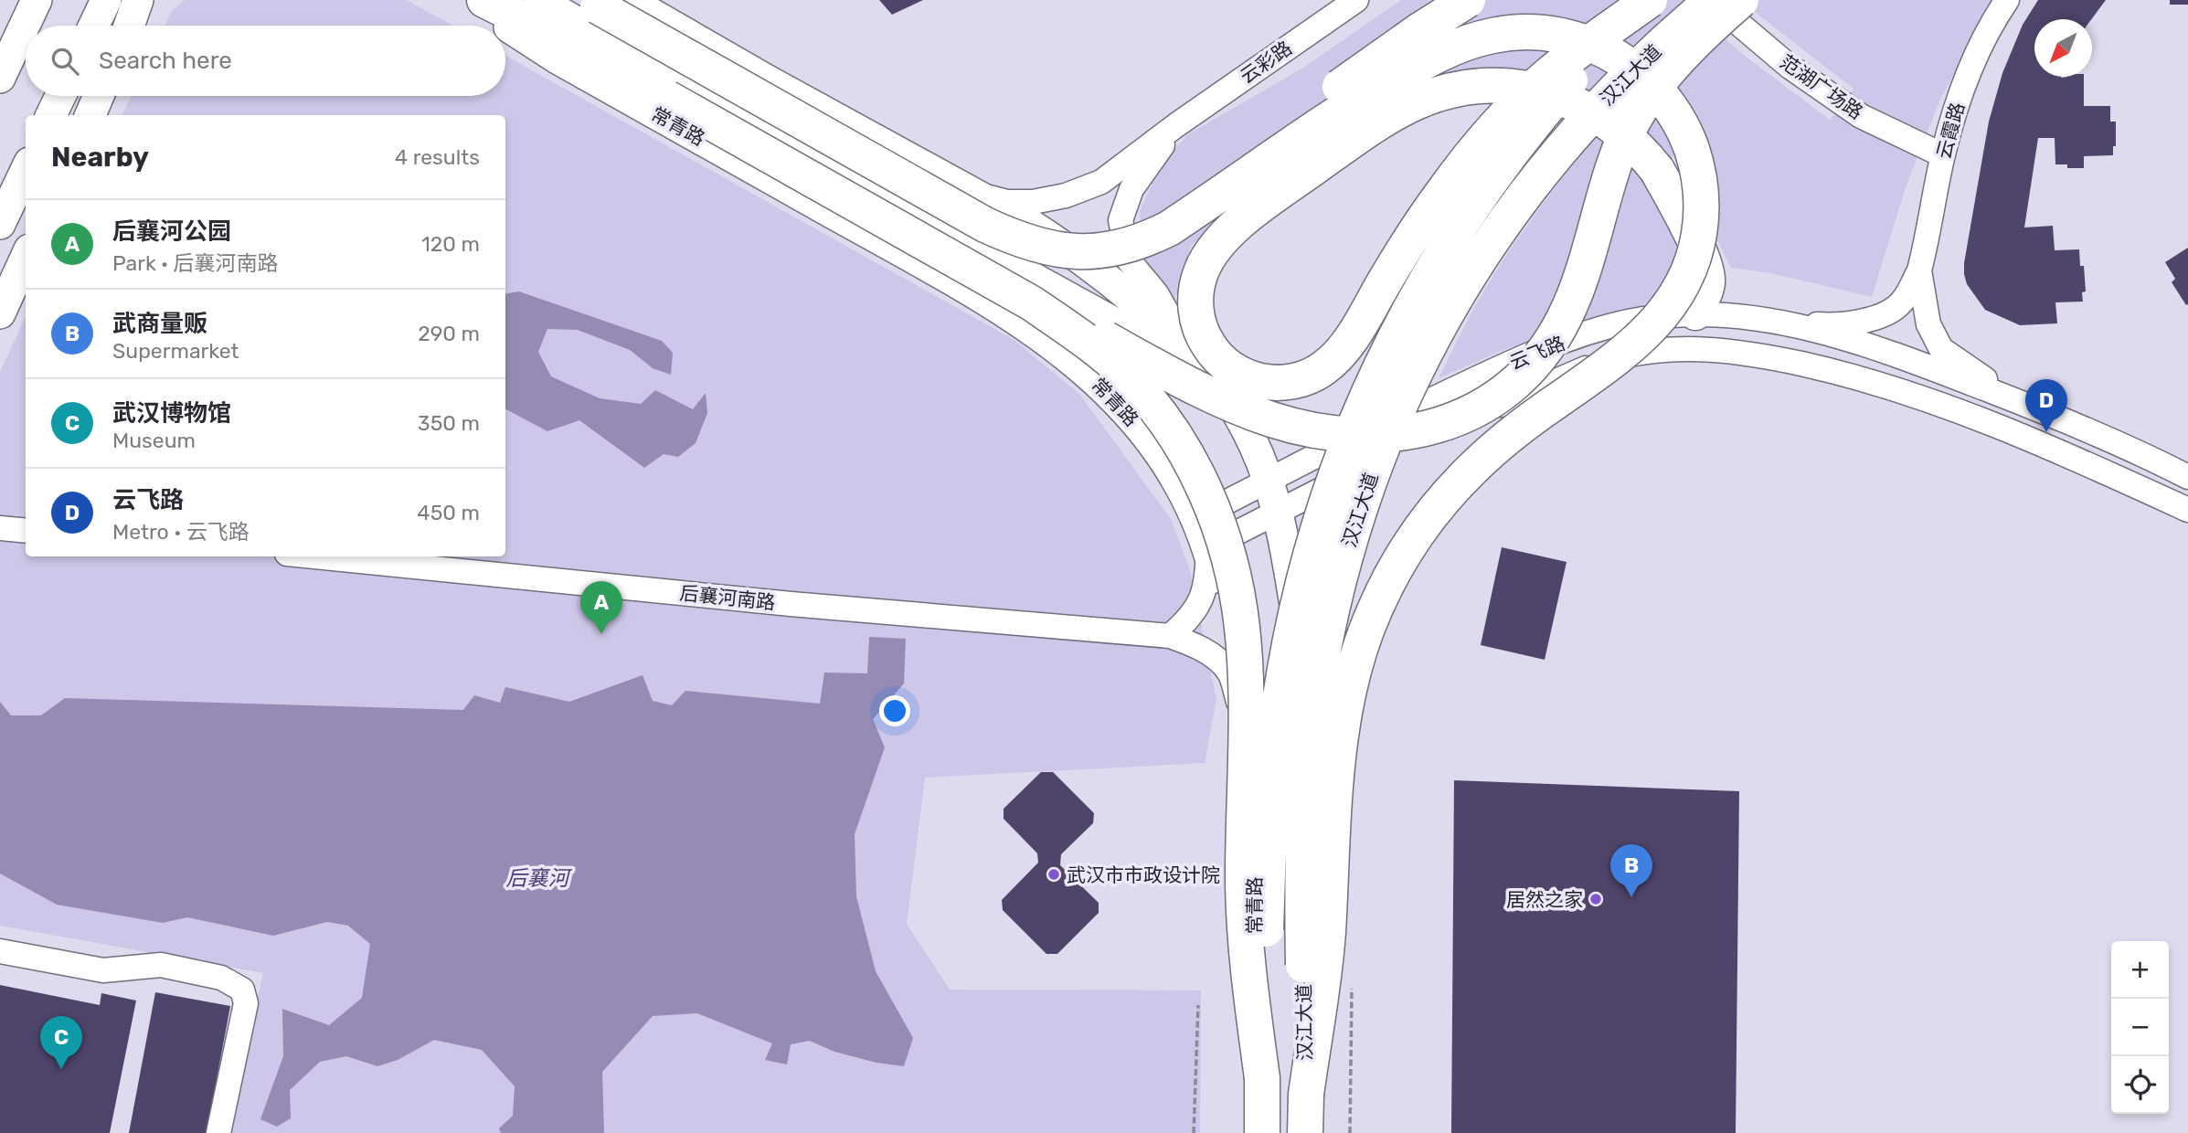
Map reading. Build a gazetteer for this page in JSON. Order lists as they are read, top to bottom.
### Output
{
  "streets": {
    "highway": ["汉江大道"],
    "main road": ["常青路"],
    "street": [
      "云彩路",
      "范湖广场路",
      "云霞路",
      "云飞路",
      "后襄河南路"
    ]
  },
  "crossings": [
    ["汉江大道", "范湖广场路"],
    ["范湖广场路", "云霞路"],
    ["常青路", "云飞路"],
    ["常青路", "后襄河南路"]
  ],
  "water": ["后襄河"],
  "places": ["武汉市市政设计院", "居然之家"],
  "north": "bottom left",
  "page": {
    "search": "Search here",
    "heading": ["Nearby", "4 results"],
    "list": [
      {
        "mark": "A",
        "name": "后襄河公园",
        "note": "Park · 后襄河南路",
        "value": "120 m"
      },
      {
        "mark": "B",
        "name": "武商量贩",
        "note": "Supermarket",
        "value": "290 m"
      },
      {
        "mark": "C",
        "name": "武汉博物馆",
        "note": "Museum",
        "value": "350 m"
      },
      {
        "mark": "D",
        "name": "云飞路",
        "note": "Metro · 云飞路",
        "value": "450 m"
      }
    ],
    "pins": [
      "D",
      "A",
      "B",
      "C"
    ],
    "map_buttons": ["+", "−"]
  }
}
